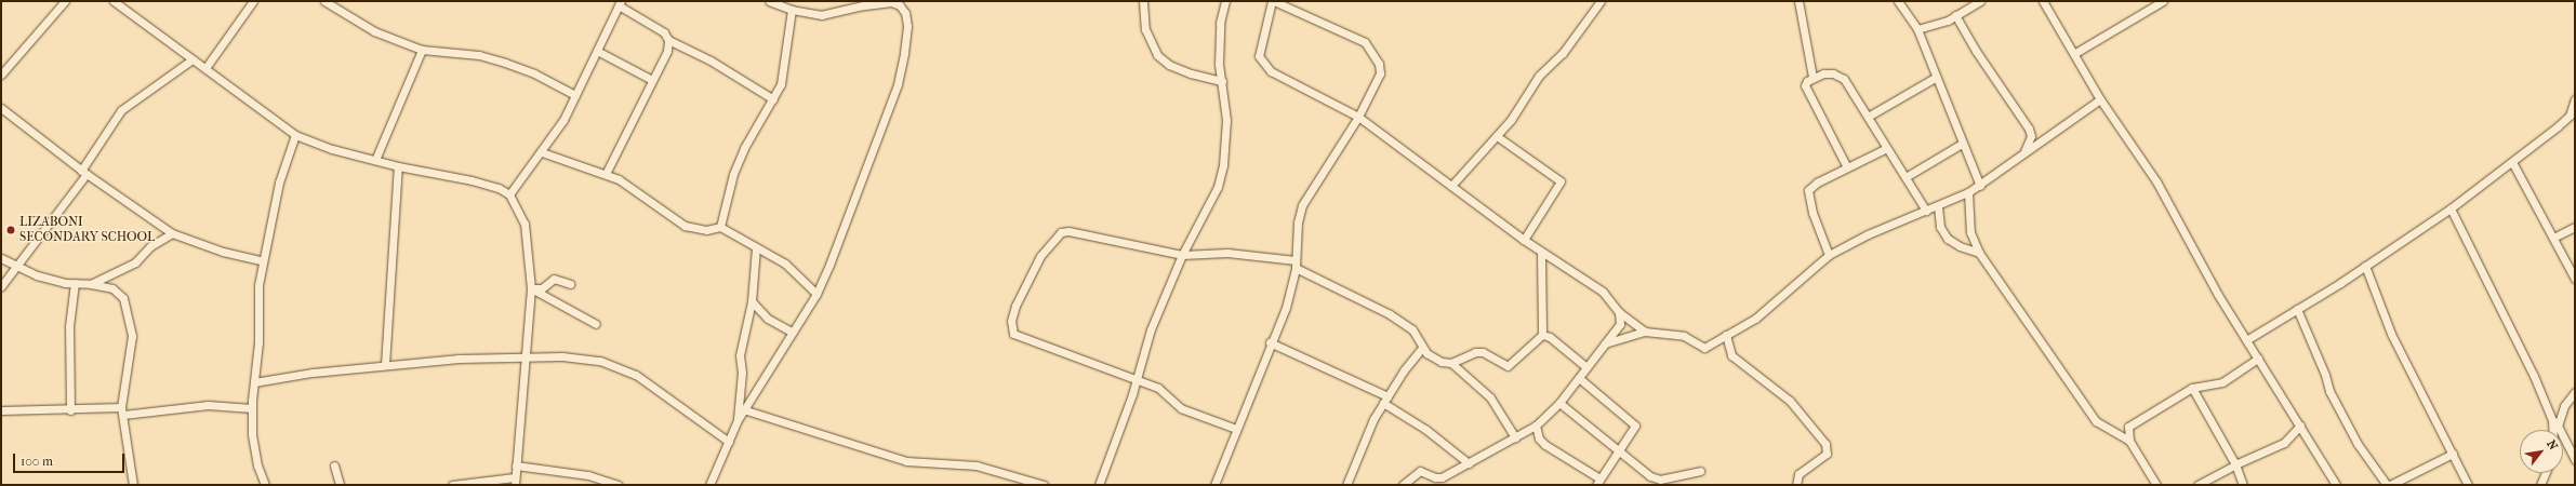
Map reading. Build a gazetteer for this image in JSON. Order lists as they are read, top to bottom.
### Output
{
  "places": ["LIZABONI SECONDARY SCHOOL"],
  "scale_bar": "100 m",
  "north": "top right"
}
